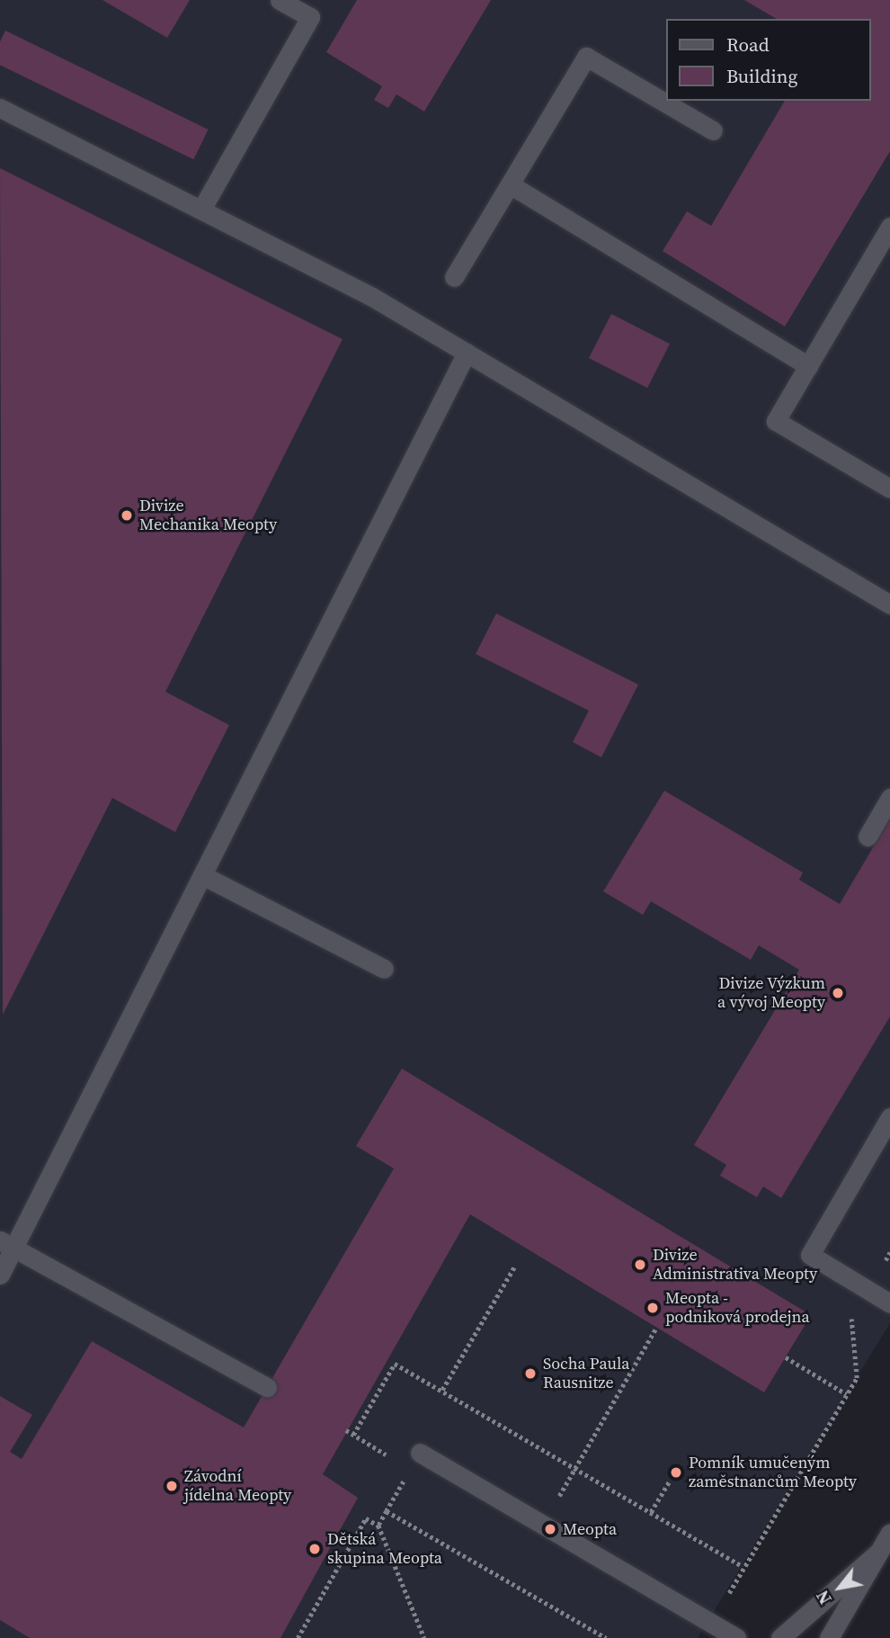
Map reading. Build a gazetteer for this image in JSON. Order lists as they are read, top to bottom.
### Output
{
  "places": [
    "Divize Mechanika Meopty",
    "Divize Výzkum a vývoj Meopty",
    "Divize Administrativa Meopty",
    "Meopta - podniková prodejna",
    "Socha Paula Rausnitze",
    "Pomník umučeným zaměstnancům Meopty",
    "Závodní jídelna Meopty",
    "Meopta",
    "Dětská skupina Meopta"
  ],
  "legend": ["Road", "Building"],
  "north": "bottom left"
}
